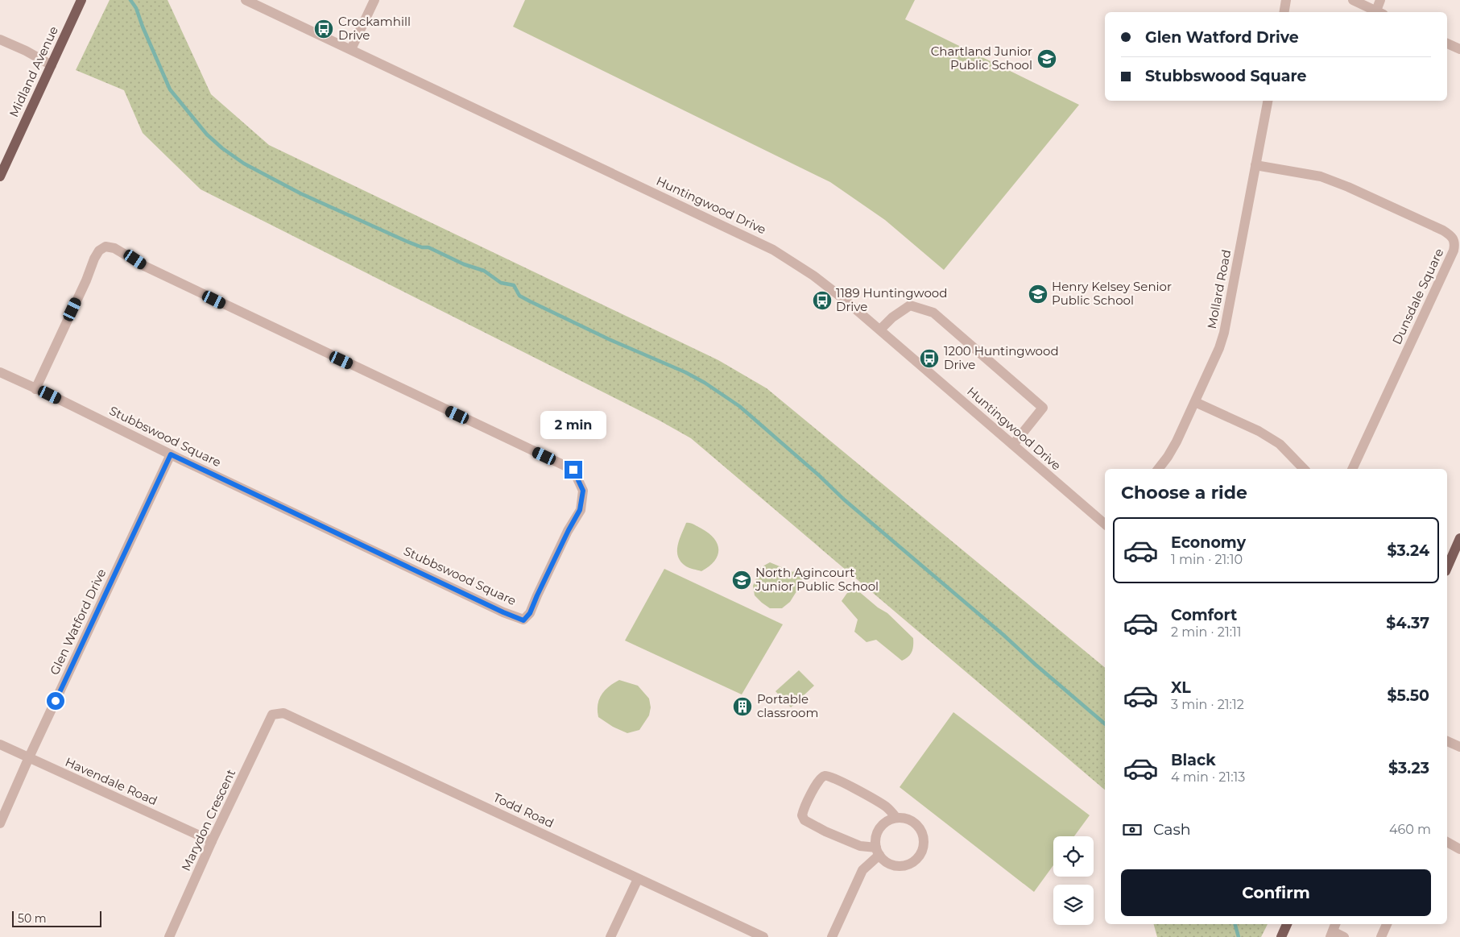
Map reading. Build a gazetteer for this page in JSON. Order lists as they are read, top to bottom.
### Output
{
  "streets": {
    "main road": ["Midland Avenue"],
    "street": [
      "Huntingwood Drive",
      "Mollard Road",
      "Dunsdale Square",
      "Stubbswood Square",
      "Glen Watford Drive",
      "Havendale Road",
      "Todd Road",
      "Marydon Crescent"
    ]
  },
  "crossings": [
    ["Mollard Road", "Dunsdale Square"],
    ["Stubbswood Square", "Glen Watford Drive"],
    ["Glen Watford Drive", "Havendale Road"],
    ["Havendale Road", "Marydon Crescent"],
    ["Todd Road", "Marydon Crescent"]
  ],
  "places": {
    "bus stop": ["Crockamhill Drive", "1189 Huntingwood Drive", "1200 Huntingwood Drive"],
    "school or university": ["Chartland Junior Public School", "Henry Kelsey Senior Public School", "North Agincourt Junior Public School"],
    "building": ["Portable classroom"]
  },
  "scale_bar": "50 m",
  "page": {
    "banner": ["Glen Watford Drive", "Stubbswood Square"],
    "bubble": "2 min",
    "heading": "Choose a ride",
    "list": [
      {
        "name": "Economy",
        "note": "1 min · 21:10",
        "value": "$3.24"
      },
      {
        "name": "Comfort",
        "note": "2 min · 21:11",
        "value": "$4.37"
      },
      {
        "name": "XL",
        "note": "3 min · 21:12",
        "value": "$5.50"
      },
      {
        "name": "Black",
        "note": "4 min · 21:13",
        "value": "$3.23"
      }
    ],
    "pay": ["Cash", "460 m"],
    "buttons": "Confirm",
    "scale": "50 m"
  }
}
